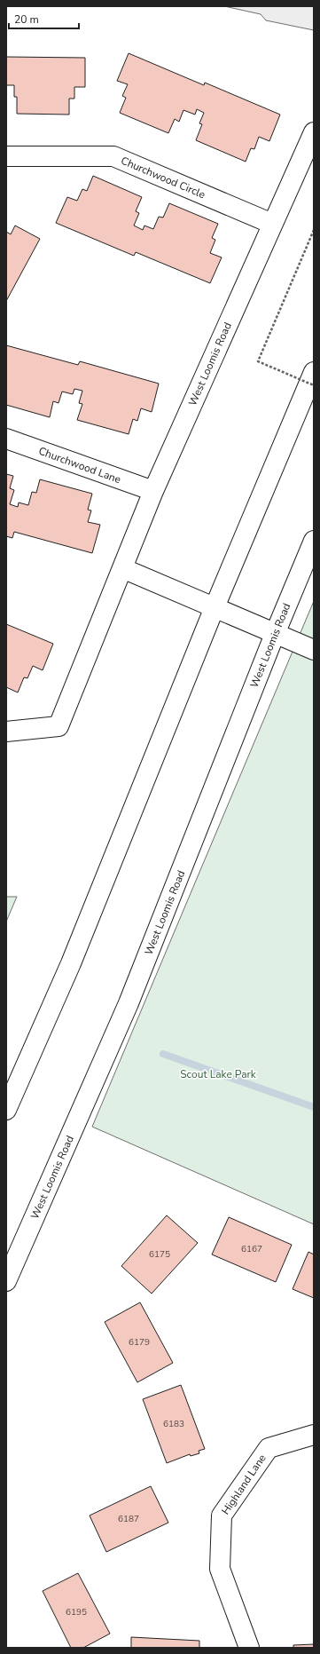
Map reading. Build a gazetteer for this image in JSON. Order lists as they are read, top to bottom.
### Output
{
  "streets": {
    "main road": [
      "Churchwood Circle",
      "West Loomis Road",
      "Churchwood Lane",
      "Highland Lane"
    ]
  },
  "crossings": [
    ["Churchwood Circle", "West Loomis Road"],
    ["West Loomis Road", "Churchwood Lane"]
  ],
  "parks": ["Scout Lake Park"],
  "house_numbers": [
    "6167",
    "6175",
    "6179",
    "6183",
    "6187",
    "6195"
  ],
  "scale_bar": "20 m"
}
